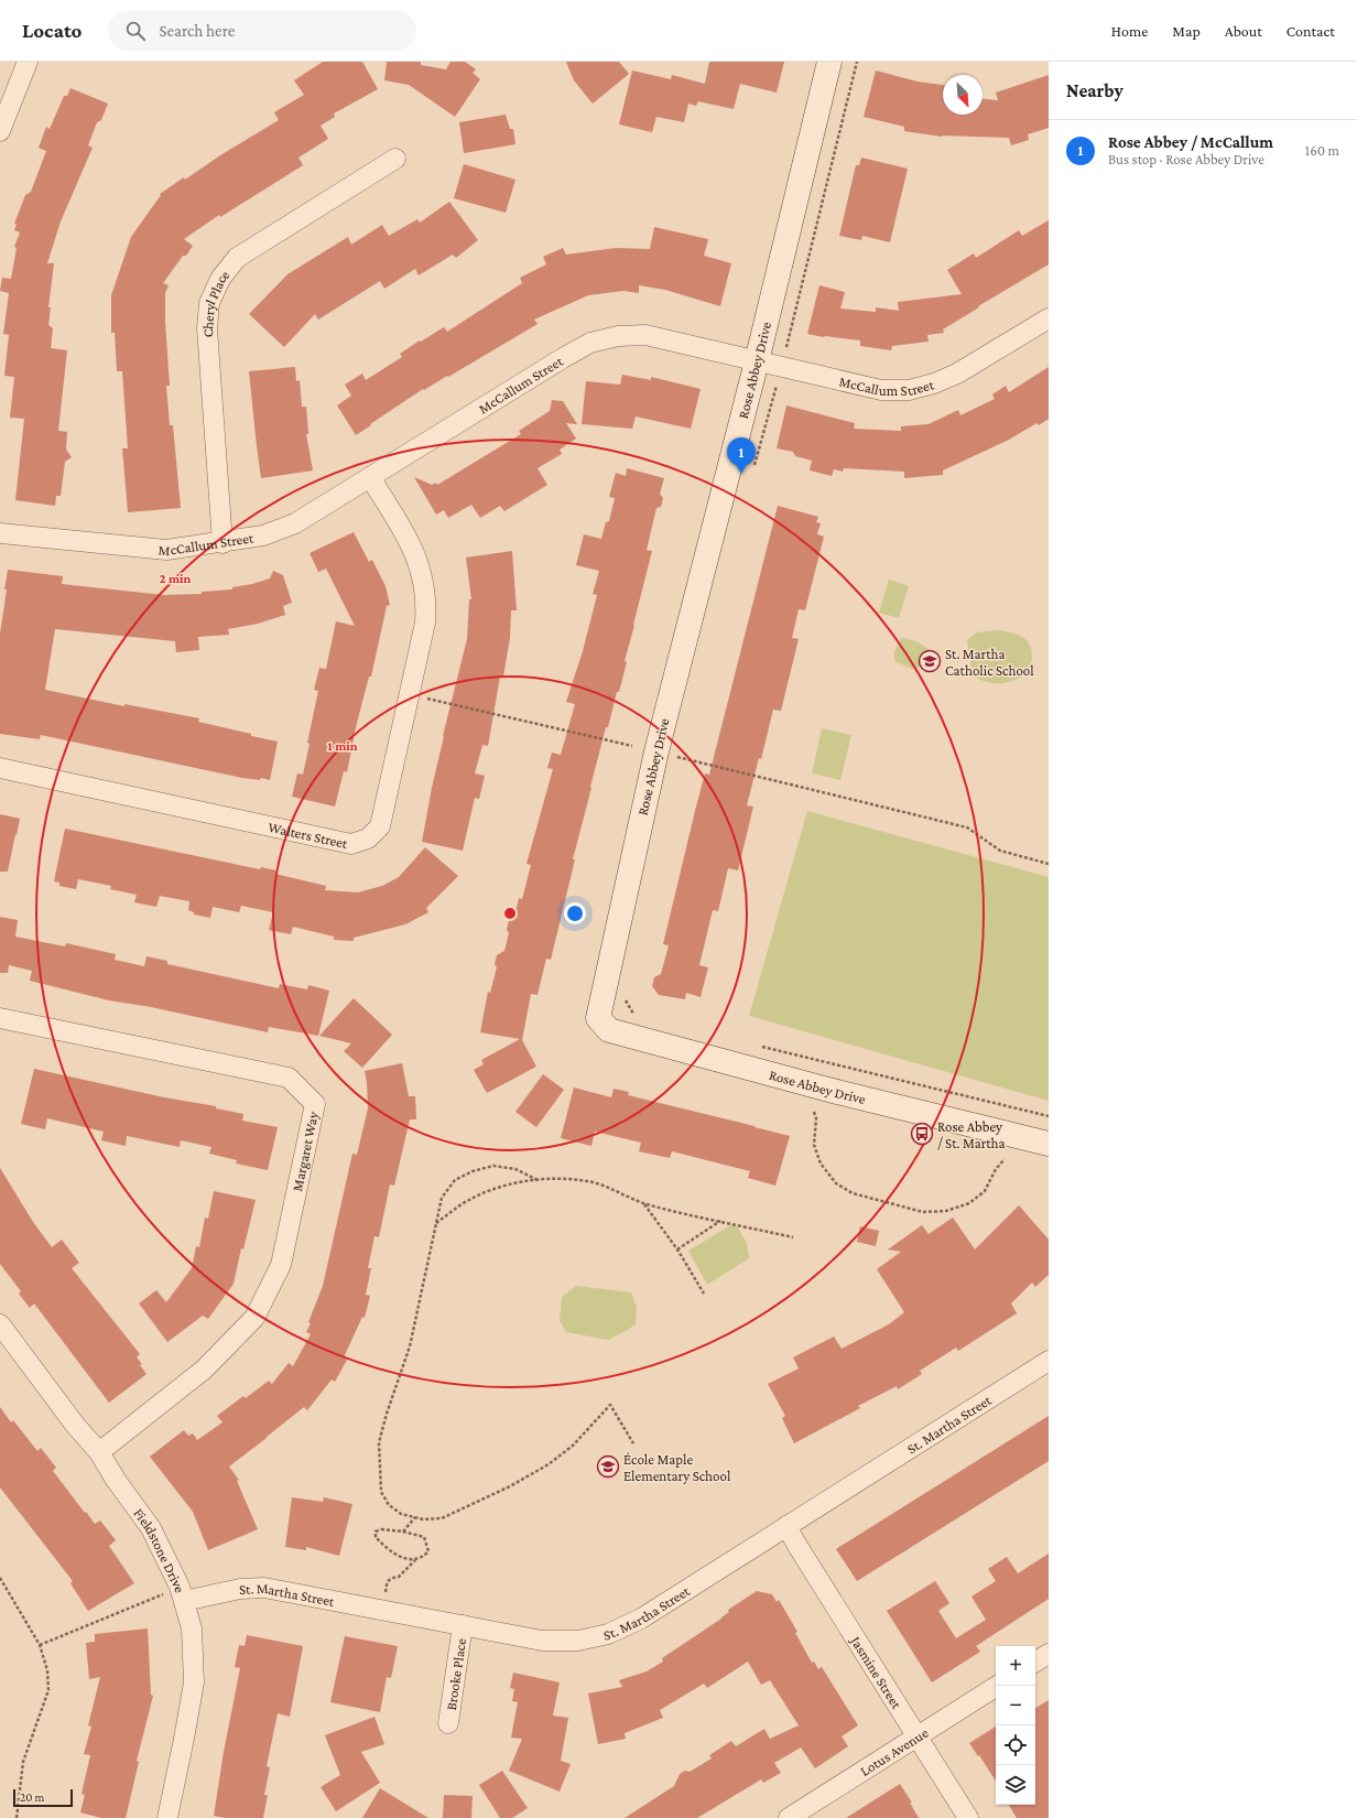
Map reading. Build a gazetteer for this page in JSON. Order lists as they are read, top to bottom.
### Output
{
  "streets": {
    "street": [
      "Cheryl Place",
      "Rose Abbey Drive",
      "McCallum Street",
      "Walters Street",
      "Margaret Way",
      "St. Martha Street",
      "Fieldstone Drive",
      "Jasmine Street",
      "Brooke Place",
      "Lotus Avenue"
    ]
  },
  "crossings": [
    ["Cheryl Place", "McCallum Street"],
    ["Rose Abbey Drive", "McCallum Street"],
    ["McCallum Street", "Walters Street"],
    ["Margaret Way", "Fieldstone Drive"],
    ["St. Martha Street", "Fieldstone Drive"],
    ["St. Martha Street", "Jasmine Street"],
    ["St. Martha Street", "Brooke Place"],
    ["Jasmine Street", "Lotus Avenue"]
  ],
  "places": {
    "school or university": ["St. Martha Catholic School", "École Maple Elementary School"],
    "bus stop": ["Rose Abbey / St. Martha"]
  },
  "scale_bar": "20 m",
  "north": "bottom right",
  "page": {
    "header": "Locato",
    "search": "Search here",
    "nav": [
      "Home",
      "Map",
      "About",
      "Contact"
    ],
    "heading": "Nearby",
    "list": [
      {
        "mark": "1",
        "name": "Rose Abbey / McCallum",
        "note": "Bus stop · Rose Abbey Drive",
        "value": "160 m"
      }
    ],
    "pins": "1",
    "map_buttons": ["+", "−"],
    "scale": "20 m"
  },
  "rings": ["2 min", "1 min"]
}
